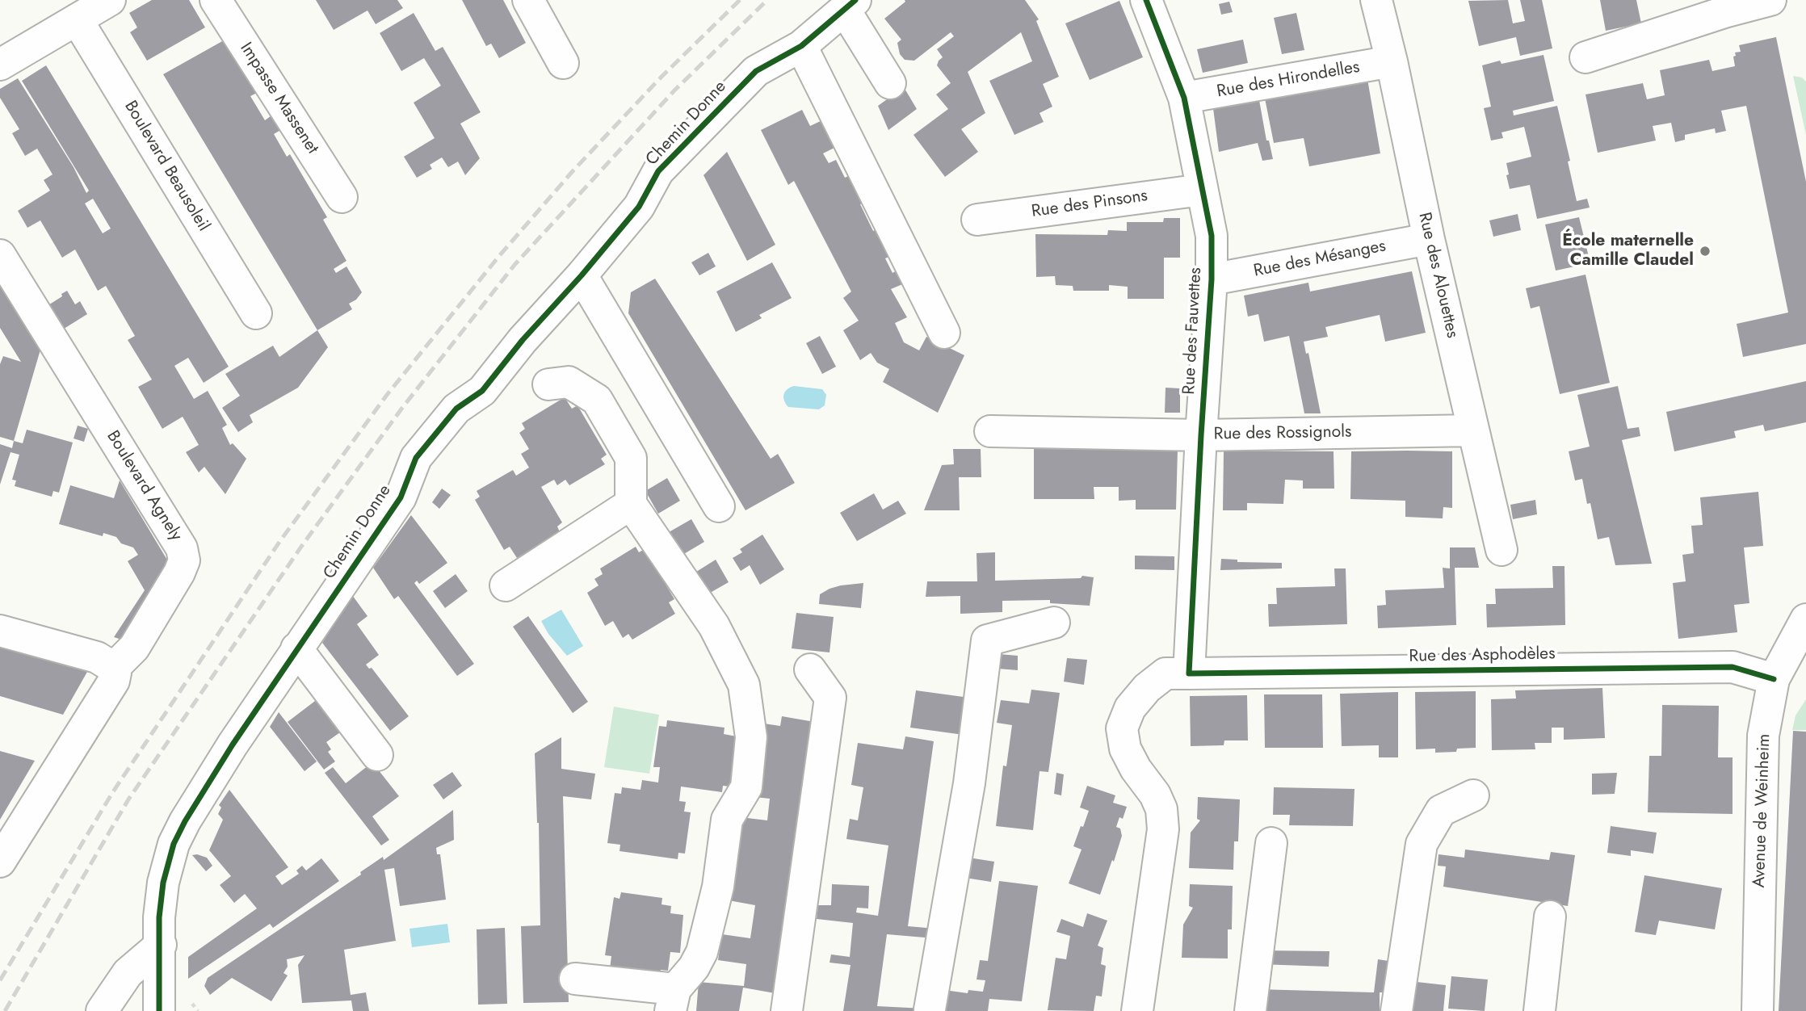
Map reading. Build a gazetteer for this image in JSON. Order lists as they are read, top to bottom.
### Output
{
  "streets": {
    "street": [
      "Rue des Hirondelles",
      "Impasse Massenet",
      "Chemin Donne",
      "Boulevard Beausoleil",
      "Rue des Pinsons",
      "Rue des Mésanges",
      "Rue des Alouettes",
      "Rue des Fauvettes",
      "Rue des Rossignols",
      "Boulevard Agnely",
      "Rue des Asphodèles",
      "Avenue de Weinheim"
    ]
  },
  "crossings": [
    ["Rue des Hirondelles", "Rue des Alouettes"],
    ["Rue des Hirondelles", "Rue des Fauvettes"],
    ["Rue des Pinsons", "Rue des Fauvettes"],
    ["Rue des Mésanges", "Rue des Alouettes"],
    ["Rue des Mésanges", "Rue des Fauvettes"],
    ["Rue des Alouettes", "Rue des Rossignols"],
    ["Rue des Fauvettes", "Rue des Rossignols"],
    ["Rue des Fauvettes", "Rue des Asphodèles"],
    ["Rue des Asphodèles", "Avenue de Weinheim"]
  ],
  "places": ["École maternelle Camille Claudel"]
}
